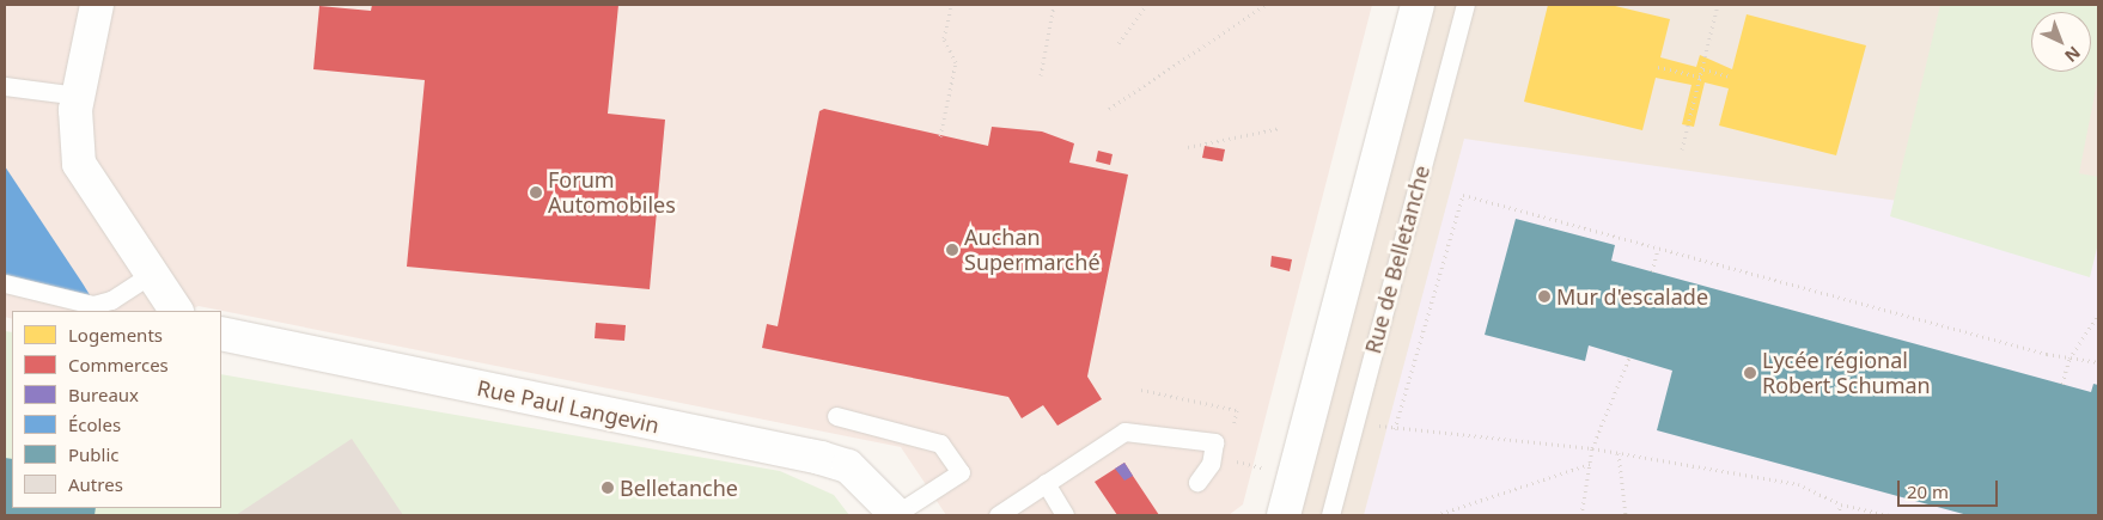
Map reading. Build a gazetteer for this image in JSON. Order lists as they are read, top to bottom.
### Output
{
  "streets": {
    "street": ["Rue de Belletanche", "Rue Paul Langevin"]
  },
  "places": [
    "Forum Automobiles",
    "Auchan Supermarché",
    "Mur d'escalade",
    "Lycée régional Robert Schuman",
    "Belletanche"
  ],
  "legend": [
    "Logements",
    "Commerces",
    "Bureaux",
    "Écoles",
    "Public",
    "Autres"
  ],
  "scale_bar": "20 m",
  "north": "bottom right"
}
